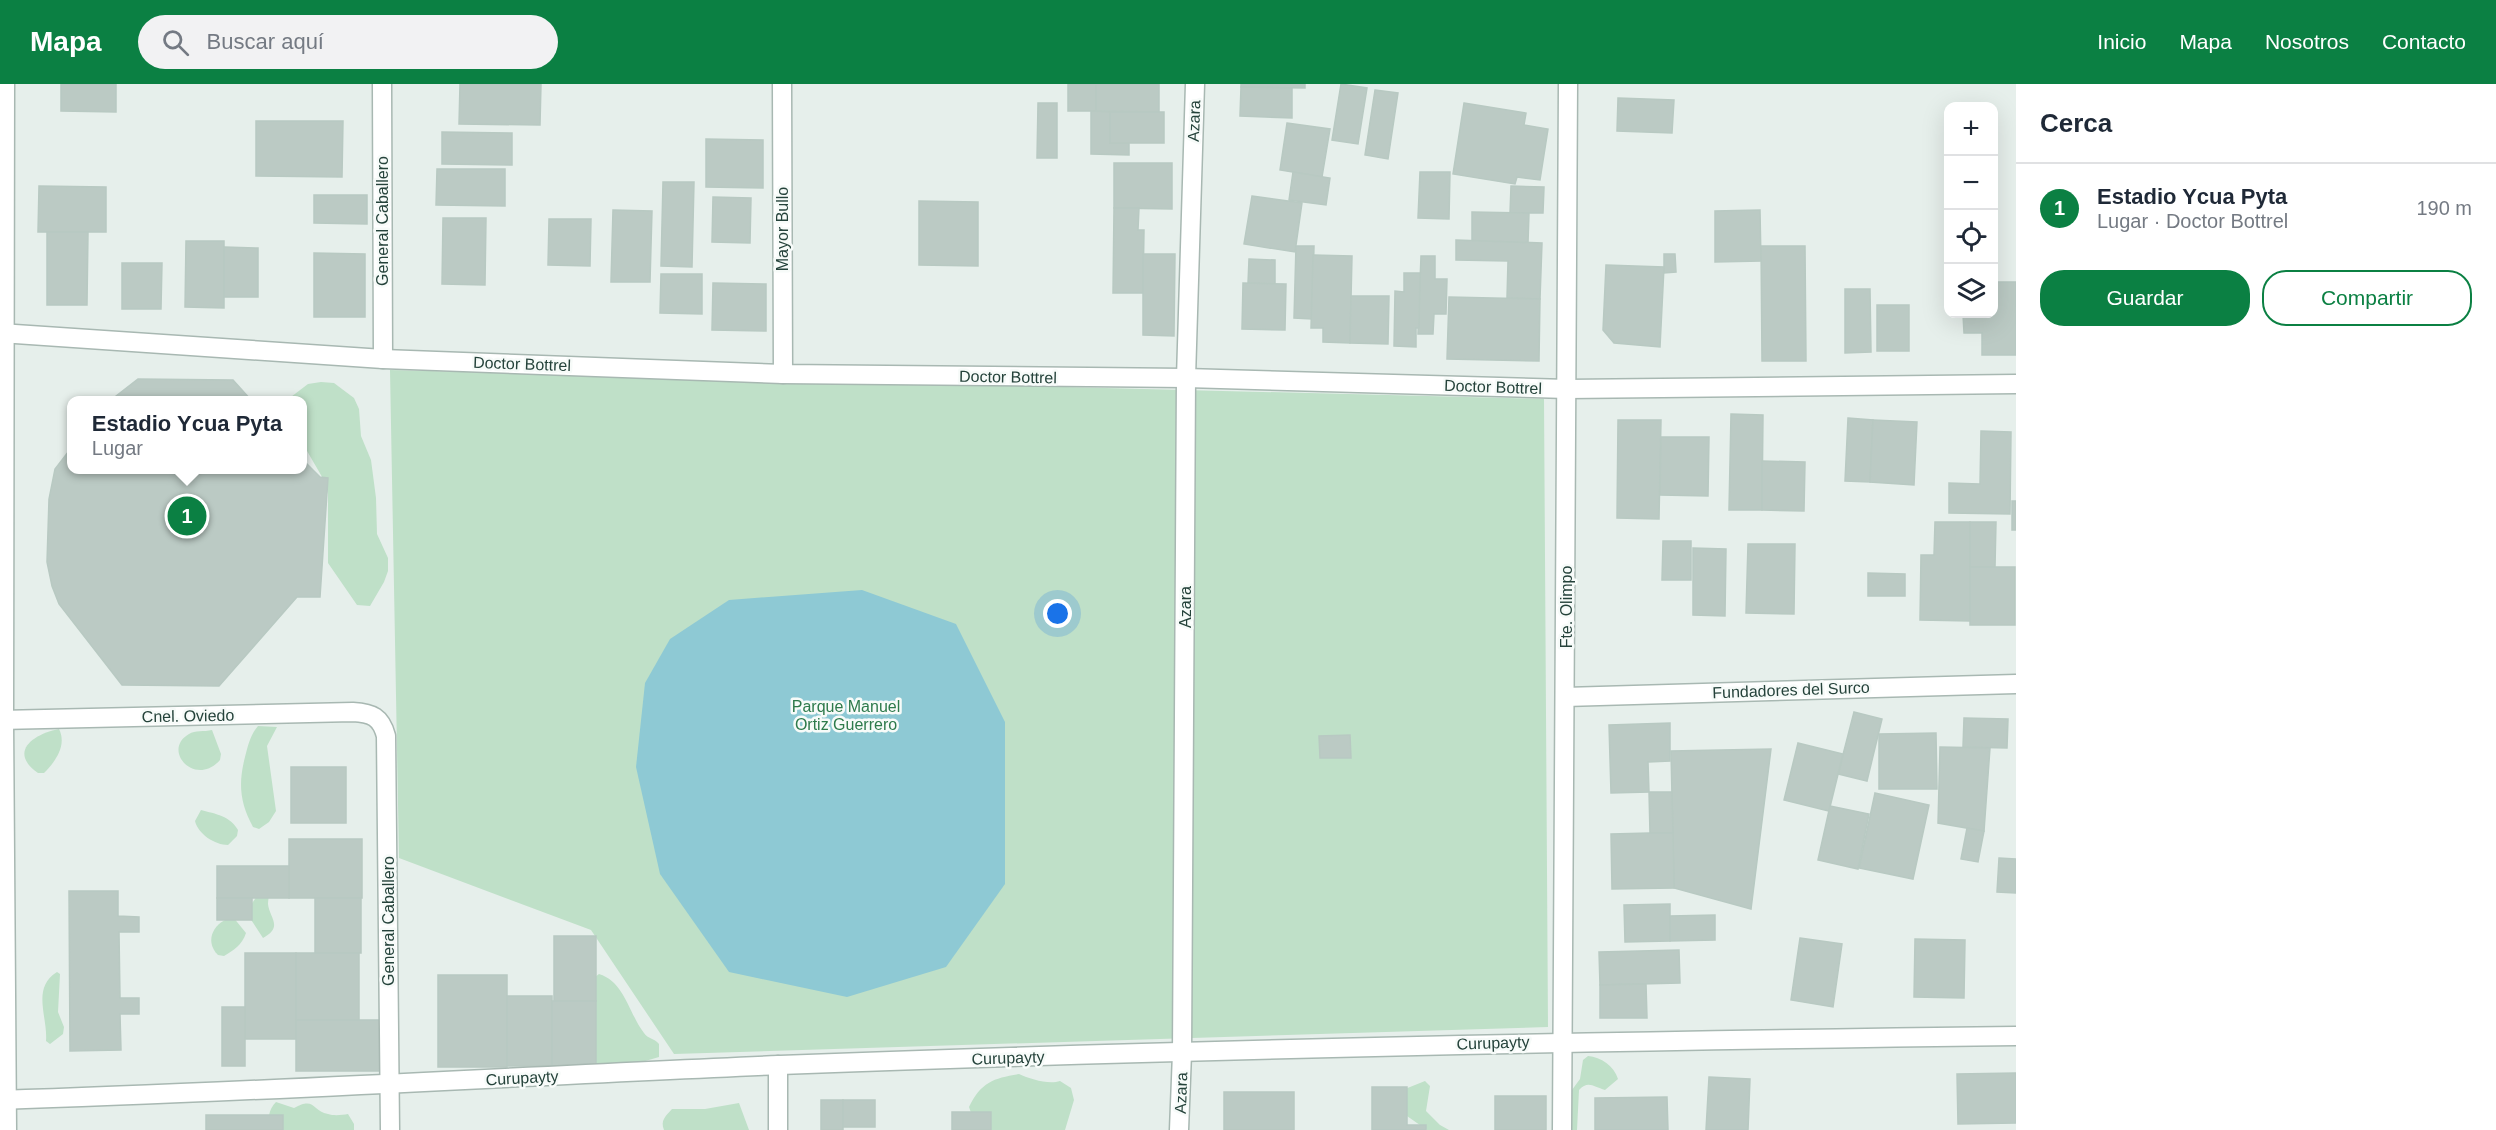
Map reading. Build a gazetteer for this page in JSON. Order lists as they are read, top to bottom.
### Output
{
  "streets": {
    "street": [
      "Azara",
      "General Caballero",
      "Mayor Bullo",
      "Doctor Bottrel",
      "Fte. Olimpo",
      "Fundadores del Surco",
      "Cnel. Oviedo",
      "Curupayty"
    ]
  },
  "crossings": [
    ["Azara", "Doctor Bottrel"],
    ["Azara", "Curupayty"],
    ["General Caballero", "Doctor Bottrel"],
    ["General Caballero", "Cnel. Oviedo"],
    ["General Caballero", "Curupayty"],
    ["Mayor Bullo", "Doctor Bottrel"],
    ["Doctor Bottrel", "Fte. Olimpo"],
    ["Fte. Olimpo", "Fundadores del Surco"],
    ["Fte. Olimpo", "Curupayty"]
  ],
  "parks": ["Parque Manuel Ortiz Guerrero"],
  "page": {
    "header": "Mapa",
    "search": "Buscar aquí",
    "nav": [
      "Inicio",
      "Mapa",
      "Nosotros",
      "Contacto"
    ],
    "heading": "Cerca",
    "map_buttons": ["+", "−"],
    "list": [
      {
        "mark": "1",
        "name": "Estadio Ycua Pyta",
        "note": "Lugar · Doctor Bottrel",
        "value": "190 m"
      }
    ],
    "buttons": ["Guardar", "Compartir"],
    "popup": ["Estadio Ycua Pyta", "Lugar"],
    "pins": "1"
  }
}
